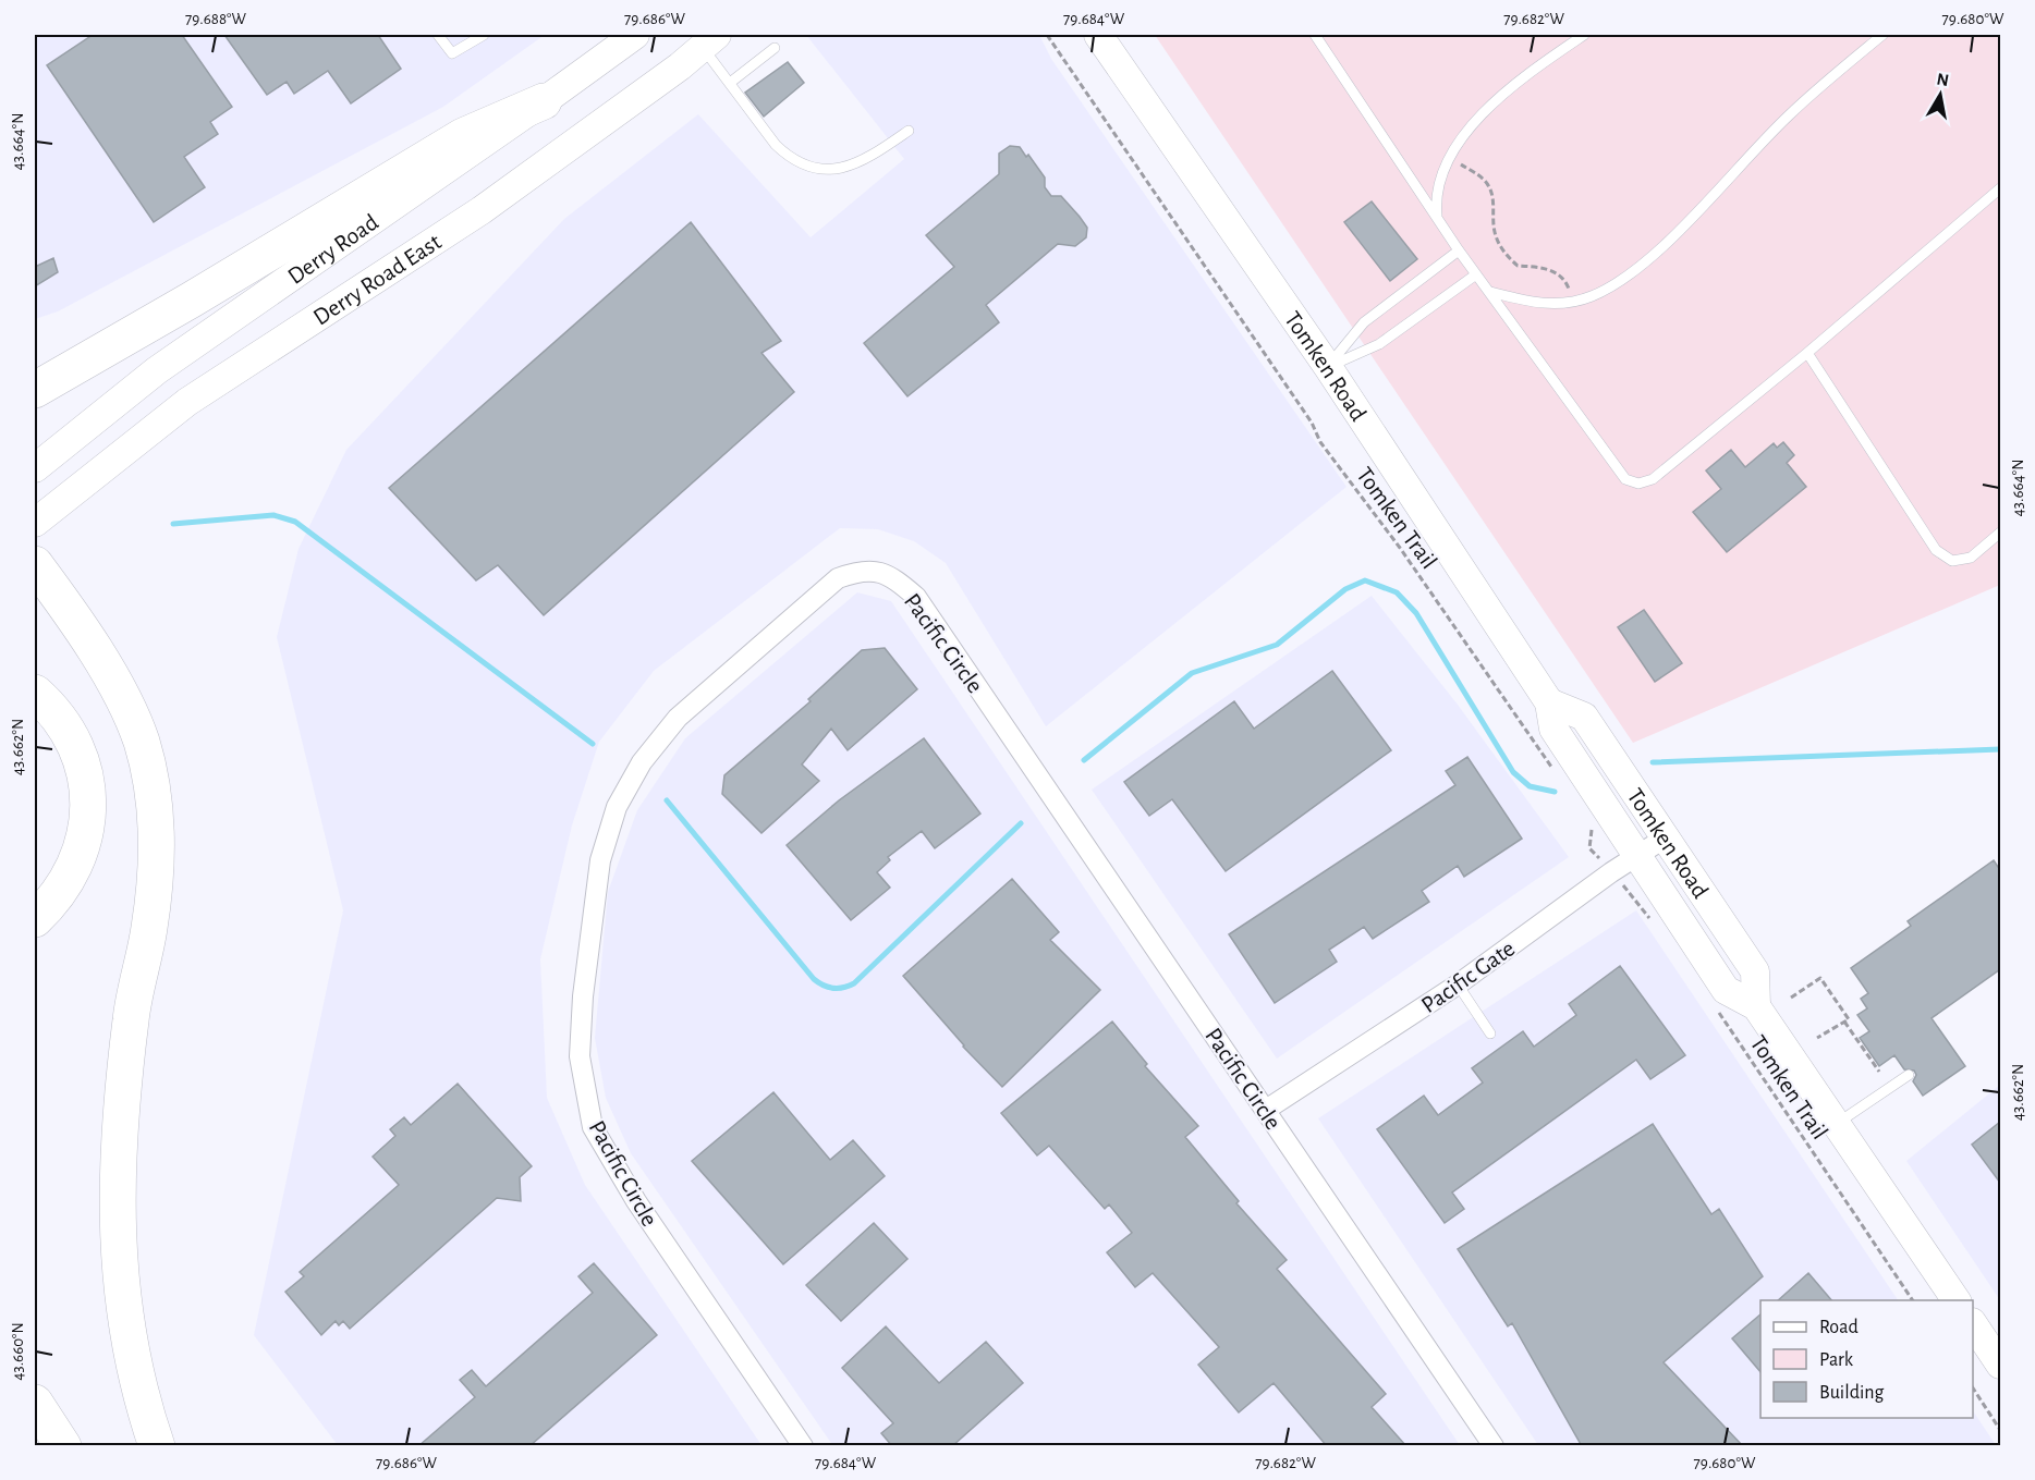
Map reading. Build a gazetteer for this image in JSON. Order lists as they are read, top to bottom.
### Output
{
  "streets": {
    "main road": ["Derry Road", "Derry Road East", "Tomken Road"],
    "street": ["Pacific Circle", "Pacific Gate"],
    "path": ["Tomken Trail"]
  },
  "crossings": [
    ["Tomken Road", "Pacific Gate"],
    ["Pacific Circle", "Pacific Gate"]
  ],
  "legend": ["Road", "Park", "Building"],
  "north": "top",
  "coordinates": [
    "79.688°W",
    "79.686°W",
    "79.684°W",
    "79.682°W",
    "79.680°W",
    "43.664°N",
    "43.662°N",
    "43.660°N"
  ]
}
